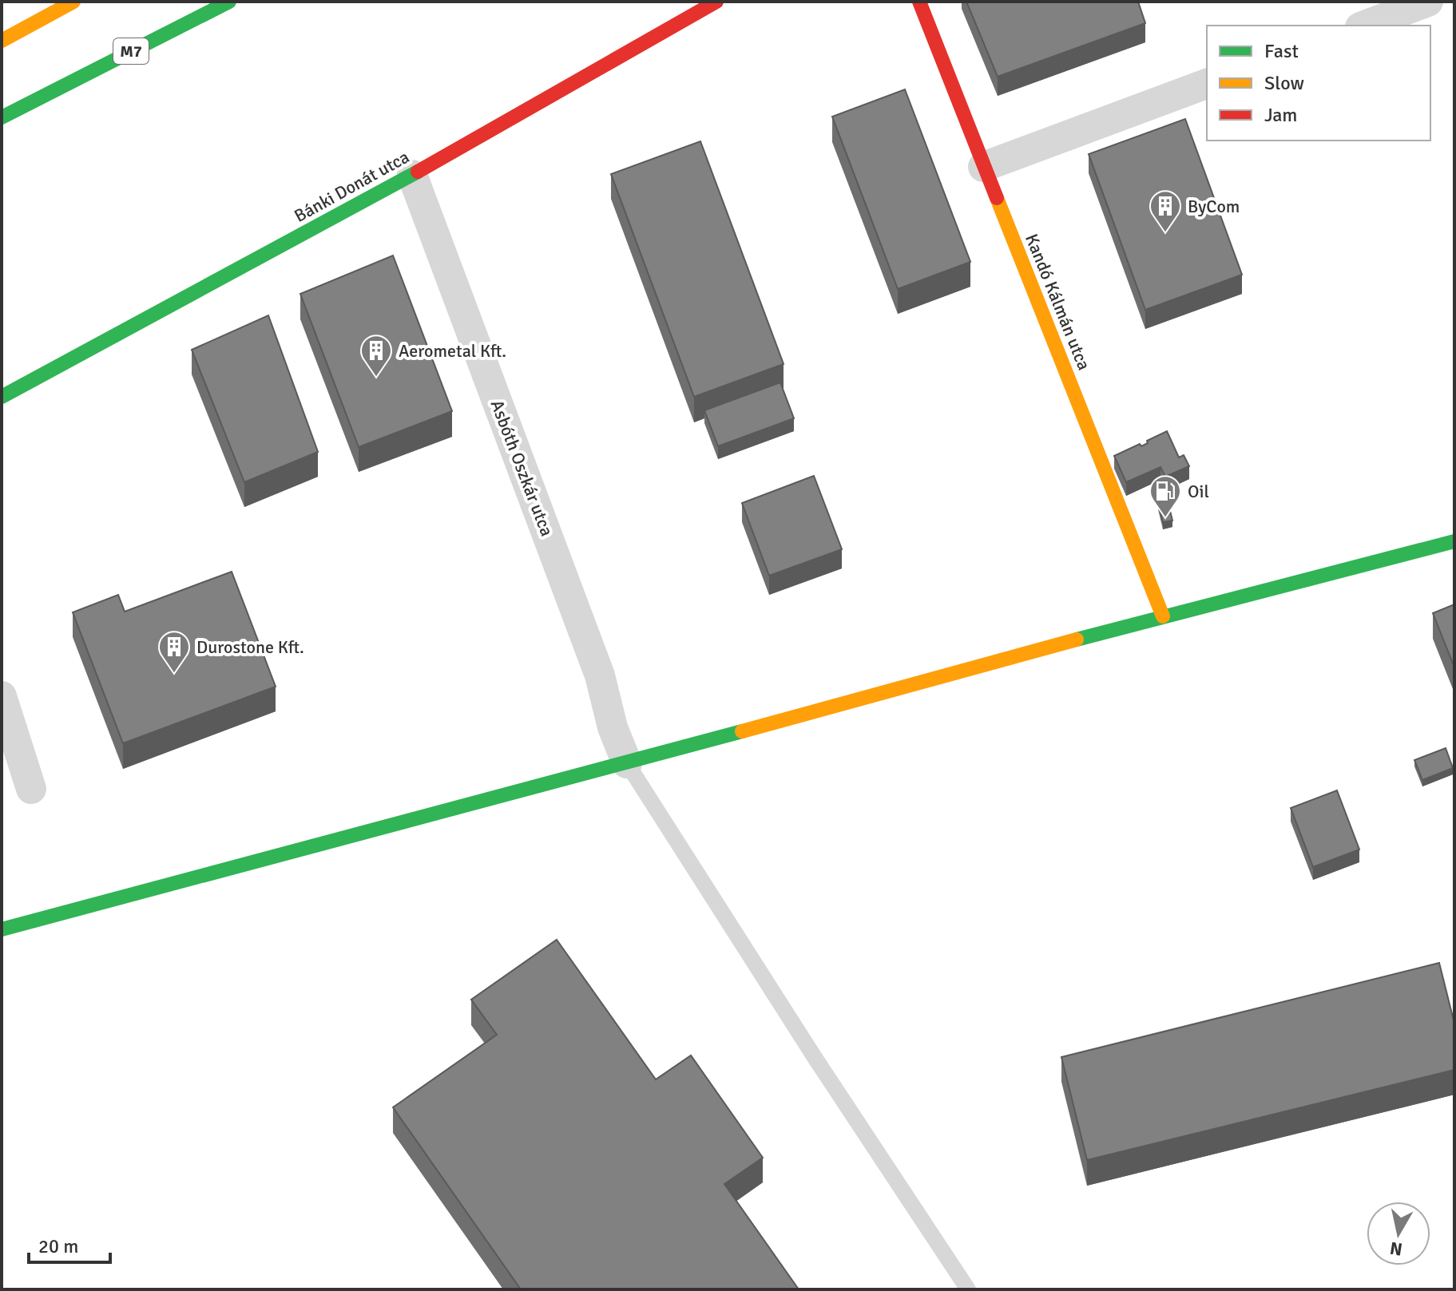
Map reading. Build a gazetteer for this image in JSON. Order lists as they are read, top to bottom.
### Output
{
  "streets": {
    "main road": ["M7", "Bánki Donát utca", "Kandó Kálmán utca"],
    "street": ["Asbóth Oszkár utca"]
  },
  "crossings": [
    ["Bánki Donát utca", "Asbóth Oszkár utca"]
  ],
  "places": {
    "building": ["ByCom", "Aerometal Kft.", "Durostone Kft."],
    "fuel station": ["Oil"]
  },
  "legend": ["Fast", "Slow", "Jam"],
  "scale_bar": "20 m",
  "north": "bottom"
}
